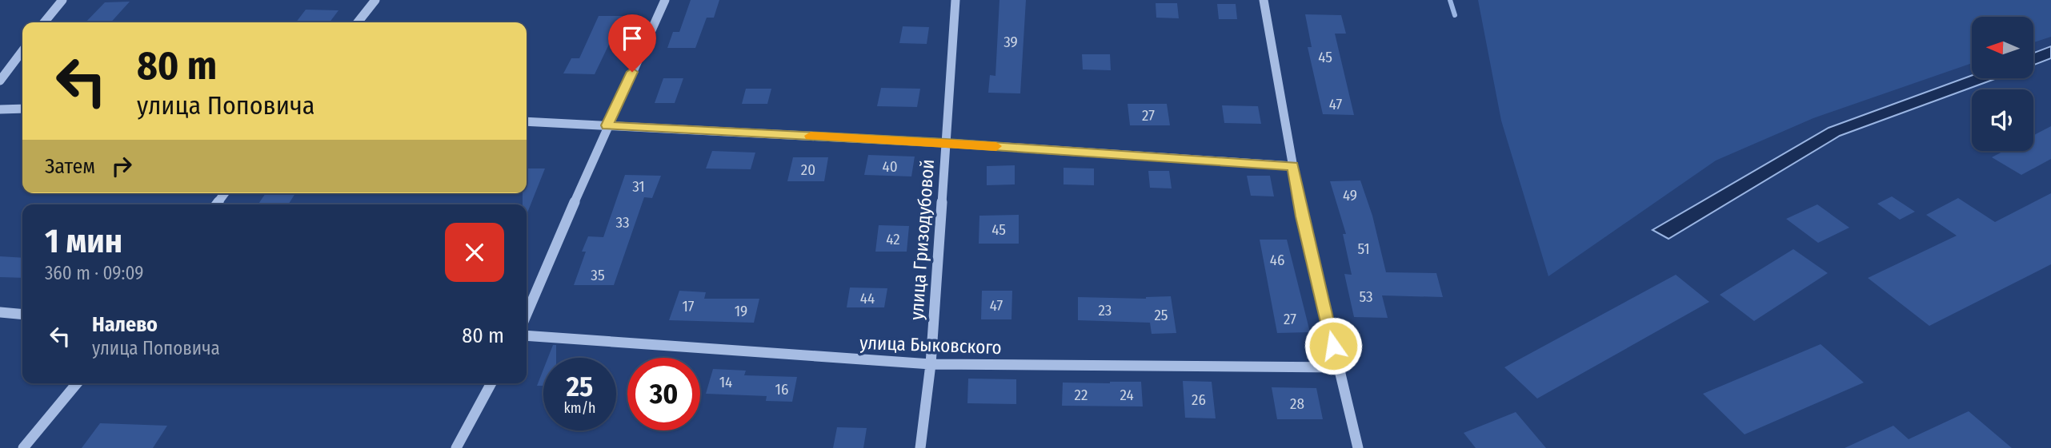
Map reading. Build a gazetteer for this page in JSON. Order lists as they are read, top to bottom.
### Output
{
  "streets": {
    "street": ["улица Гризодубовой", "улица Быковского"]
  },
  "crossings": [
    ["улица Гризодубовой", "улица Быковского"]
  ],
  "house_numbers": [
    "39",
    "45",
    "47",
    "27",
    "40",
    "20",
    "31",
    "49",
    "33",
    "45",
    "42",
    "51",
    "46",
    "35",
    "53",
    "44",
    "47",
    "17",
    "23",
    "19",
    "25",
    "27",
    "14",
    "16",
    "22",
    "24",
    "26",
    "28"
  ],
  "north": "left",
  "page": {
    "turn": ["80 m", "улица Поповича"],
    "then": "Затем",
    "heading": ["1 мин", "360 m · 09:09"],
    "list": [
      {
        "name": "Налево",
        "note": "улица Поповича",
        "value": "80 m"
      }
    ],
    "speed": "25 km/h",
    "limit": "30"
  }
}
